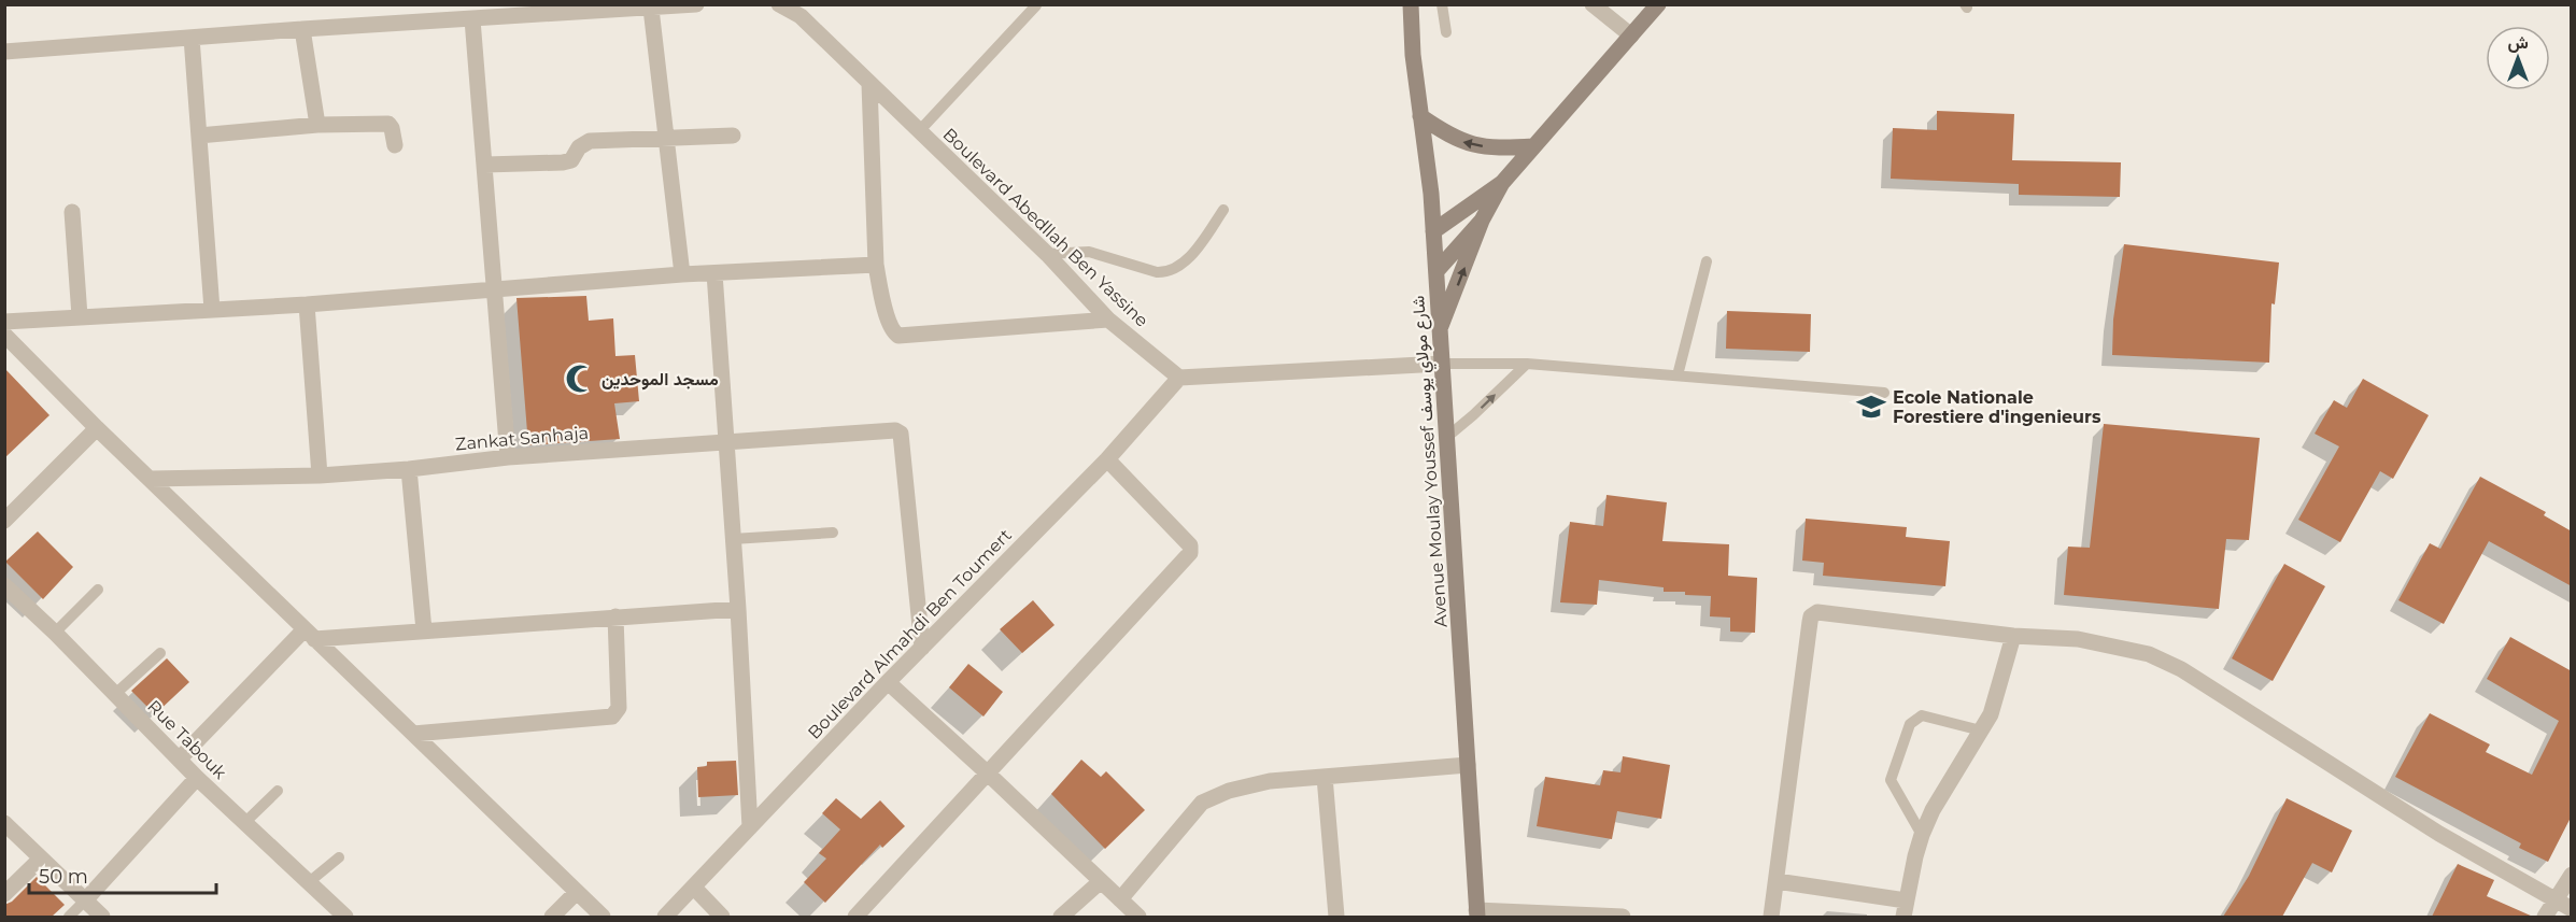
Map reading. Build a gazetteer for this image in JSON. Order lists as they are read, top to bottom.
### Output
{
  "streets": {
    "street": [
      "Boulevard Abedllah Ben Yassine",
      "Zankat Sanhaja",
      "Avenue Moulay Youssef شارع مولاي يوسف",
      "Boulevard Almahdi Ben Toumert",
      "Rue Tabouk"
    ]
  },
  "crossings": [
    ["Boulevard Abedllah Ben Yassine", "Boulevard Almahdi Ben Toumert"],
    ["Zankat Sanhaja", "Boulevard Almahdi Ben Toumert"]
  ],
  "places": {
    "mosque": ["مسجد الموحدين"],
    "school or university": ["Ecole Nationale Forestiere d'ingenieurs"]
  },
  "scale_bar": "50 m",
  "north": "top"
}
